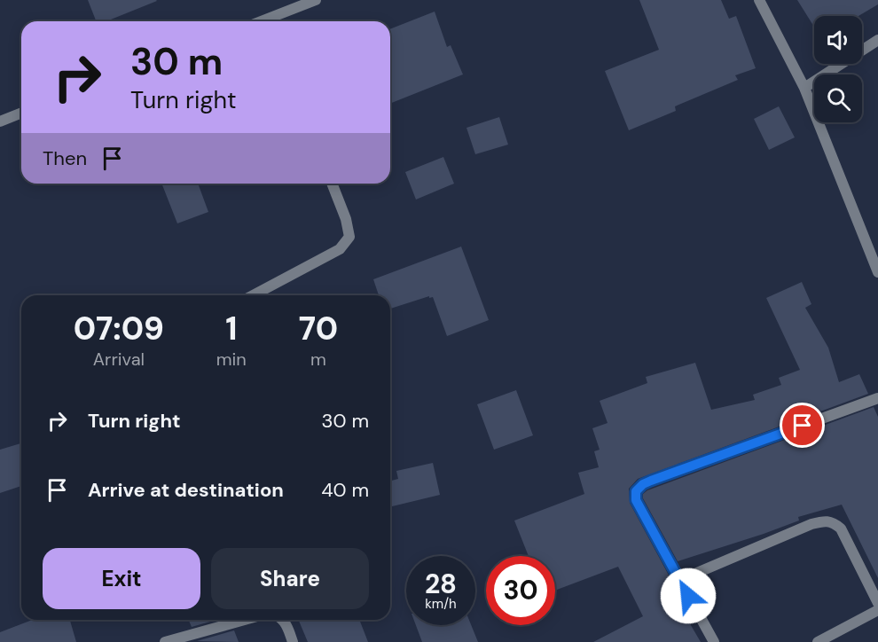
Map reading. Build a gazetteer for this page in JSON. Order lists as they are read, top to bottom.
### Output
{
  "page": {
    "turn": ["30 m", "Turn right"],
    "then": "Then",
    "eta": [
      "07:09",
      "Arrival",
      "1",
      "min",
      "70",
      "m"
    ],
    "list": [
      {
        "name": "Turn right",
        "value": "30 m"
      },
      {
        "name": "Arrive at destination",
        "value": "40 m"
      }
    ],
    "buttons": ["Exit", "Share"],
    "speed": "28 km/h",
    "limit": "30"
  }
}
